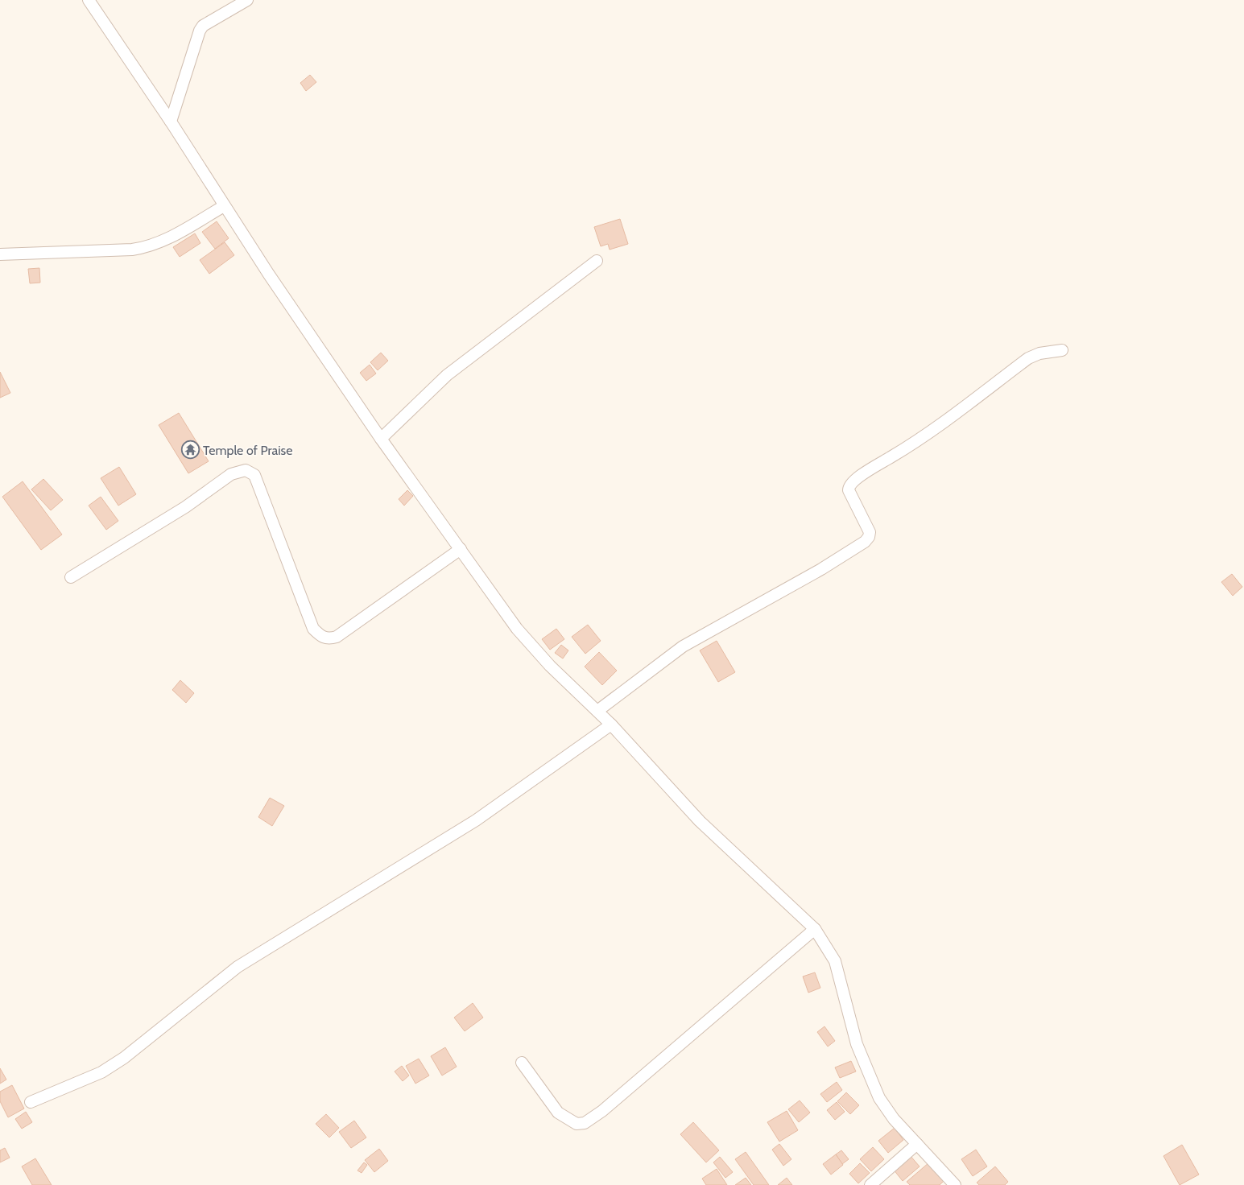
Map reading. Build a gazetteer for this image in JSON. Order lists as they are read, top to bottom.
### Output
{
  "places": {
    "temple": ["Temple of Praise"]
  }
}
